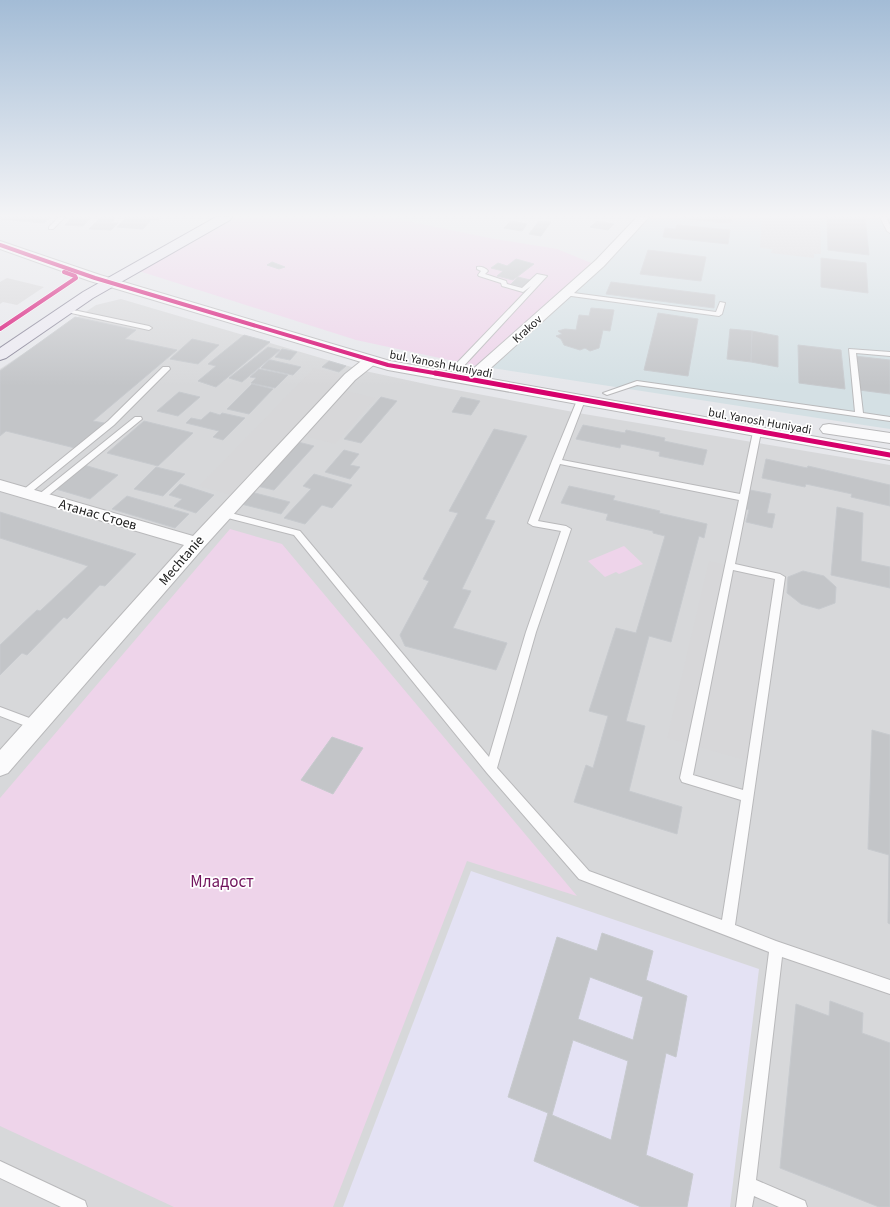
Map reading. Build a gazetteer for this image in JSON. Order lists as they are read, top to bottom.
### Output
{
  "streets": {
    "street": [
      "Krakov",
      "bul. Yanosh Huniyadi",
      "Атанас Стоев",
      "Mechtanie"
    ]
  },
  "crossings": [
    ["Krakov", "bul. Yanosh Huniyadi"],
    ["bul. Yanosh Huniyadi", "Mechtanie"],
    ["Атанас Стоев", "Mechtanie"]
  ],
  "parks": ["Младост"]
}
